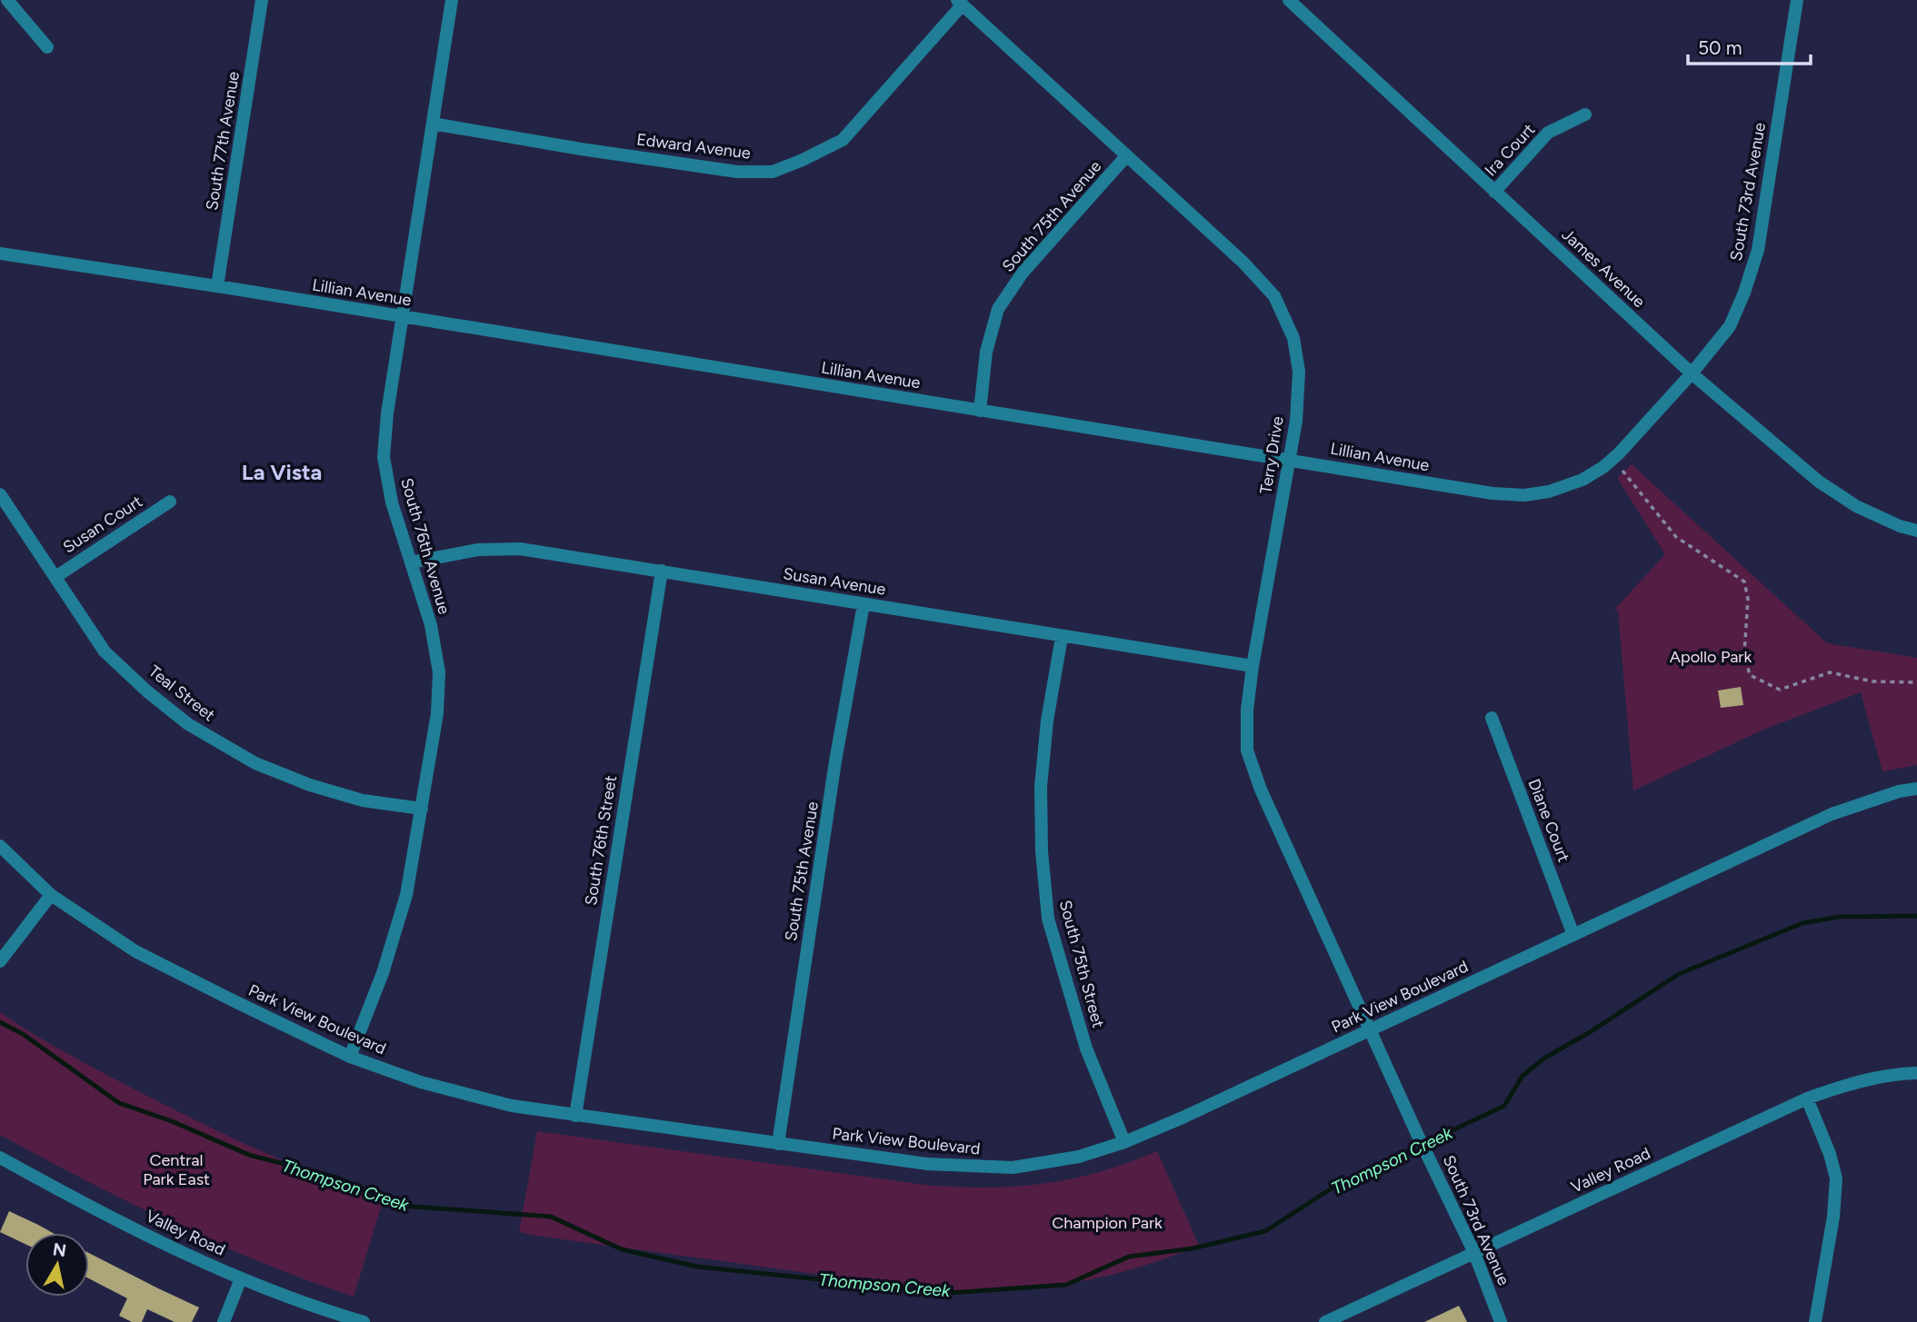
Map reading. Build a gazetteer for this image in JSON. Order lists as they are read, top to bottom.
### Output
{
  "streets": {
    "street": [
      "South 77th Avenue",
      "Edward Avenue",
      "Ira Court",
      "South 73rd Avenue",
      "South 75th Avenue",
      "James Avenue",
      "Lillian Avenue",
      "Terry Drive",
      "Susan Court",
      "South 76th Avenue",
      "Susan Avenue",
      "Teal Street",
      "Diane Court",
      "South 76th Street",
      "South 75th Street",
      "Park View Boulevard",
      "Valley Road"
    ]
  },
  "crossings": [
    ["South 77th Avenue", "Lillian Avenue"],
    ["Edward Avenue", "Terry Drive"],
    ["Edward Avenue", "South 76th Avenue"],
    ["Ira Court", "James Avenue"],
    ["South 73rd Avenue", "James Avenue"],
    ["South 73rd Avenue", "Lillian Avenue"],
    ["South 73rd Avenue", "Terry Drive"],
    ["South 73rd Avenue", "Park View Boulevard"],
    ["South 73rd Avenue", "Valley Road"],
    ["South 75th Avenue", "Lillian Avenue"],
    ["South 75th Avenue", "Terry Drive"],
    ["South 75th Avenue", "Susan Avenue"],
    ["South 75th Avenue", "Park View Boulevard"],
    ["James Avenue", "Lillian Avenue"],
    ["Lillian Avenue", "Terry Drive"],
    ["Lillian Avenue", "South 76th Avenue"],
    ["Terry Drive", "Susan Avenue"],
    ["Terry Drive", "Park View Boulevard"],
    ["Susan Court", "Teal Street"],
    ["South 76th Avenue", "Susan Avenue"],
    ["South 76th Avenue", "Teal Street"],
    ["South 76th Avenue", "Park View Boulevard"],
    ["Susan Avenue", "South 76th Street"],
    ["Susan Avenue", "South 75th Street"],
    ["Diane Court", "Park View Boulevard"],
    ["South 76th Street", "Park View Boulevard"],
    ["South 75th Street", "Park View Boulevard"]
  ],
  "districts": ["La Vista"],
  "water": ["Thompson Creek"],
  "parks": ["Apollo Park", "Central Park East", "Champion Park"],
  "scale_bar": "50 m",
  "north": "top"
}
